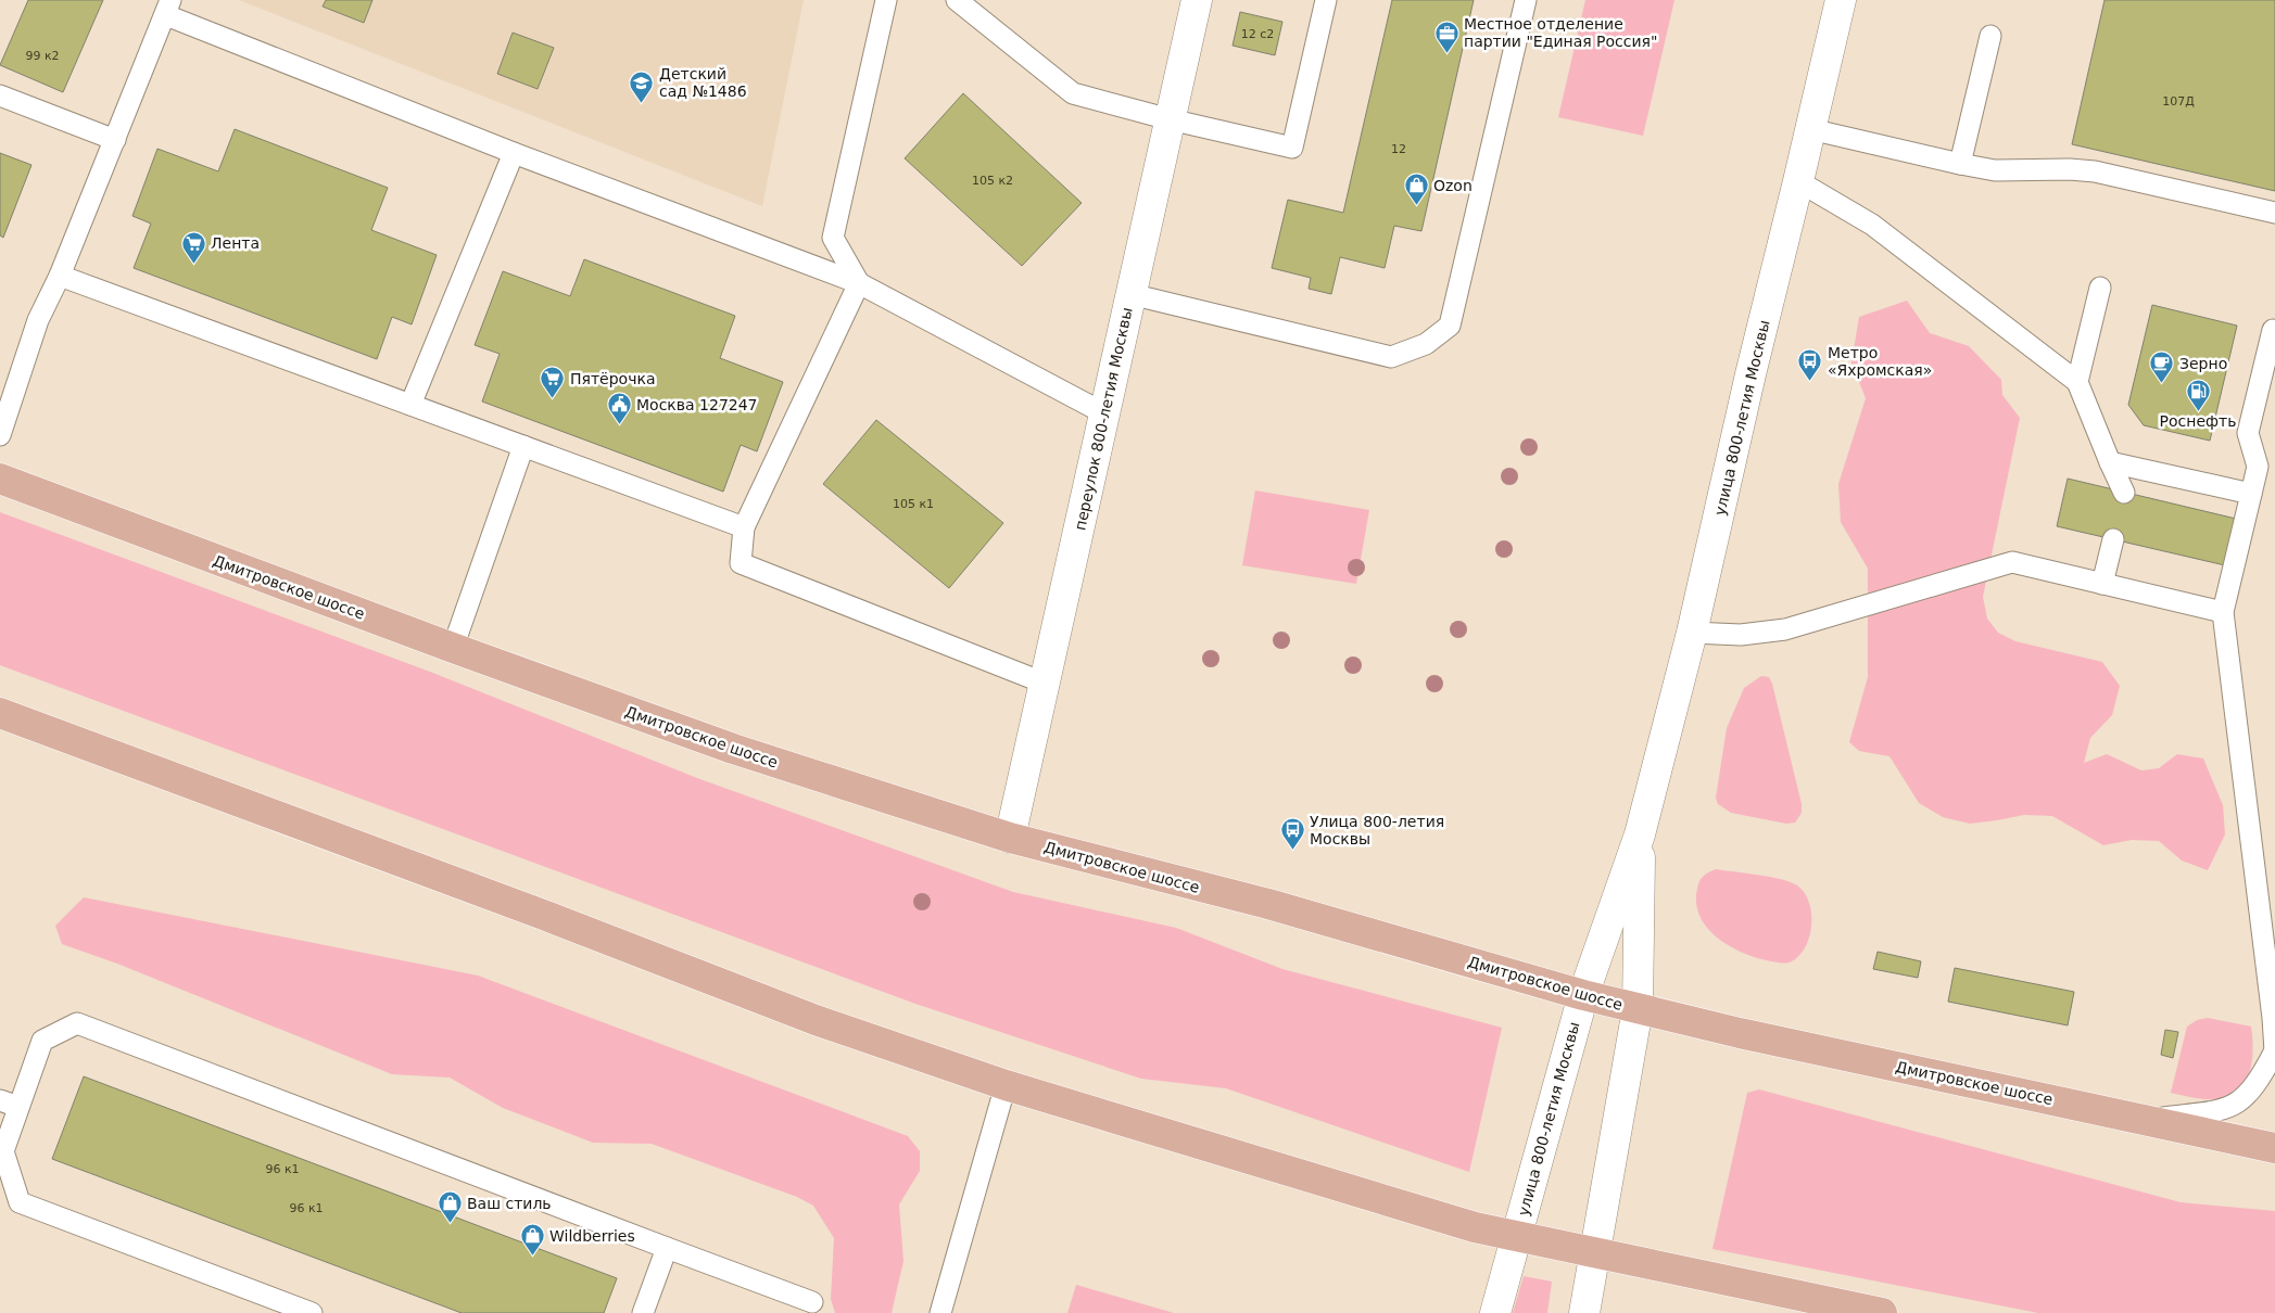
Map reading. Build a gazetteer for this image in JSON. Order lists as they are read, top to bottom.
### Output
{
  "streets": {
    "main road": ["улица 800-летия Москвы", "переулок 800-летия Москвы", "Дмитровское шоссе"]
  },
  "crossings": [
    ["улица 800-летия Москвы", "Дмитровское шоссе"],
    ["переулок 800-летия Москвы", "Дмитровское шоссе"]
  ],
  "places": {
    "office": ["Местное отделение партии \"Единая Россия\""],
    "school or university": ["Детский сад №1486"],
    "shop": ["Ozon", "Ваш стиль", "Wildberries"],
    "supermarket": ["Лента", "Пятёрочка"],
    "bus stop": ["Метро «Яхромская»", "Улица 800-летия Москвы"],
    "cafe": ["Зерно"],
    "fuel station": ["Роснефть"],
    "public building": ["Москва 127247"]
  },
  "house_numbers": [
    "12 с2",
    "99 к2",
    "107Д",
    "12",
    "105 к2",
    "105 к1",
    "96 к1",
    "96 к1"
  ]
}
